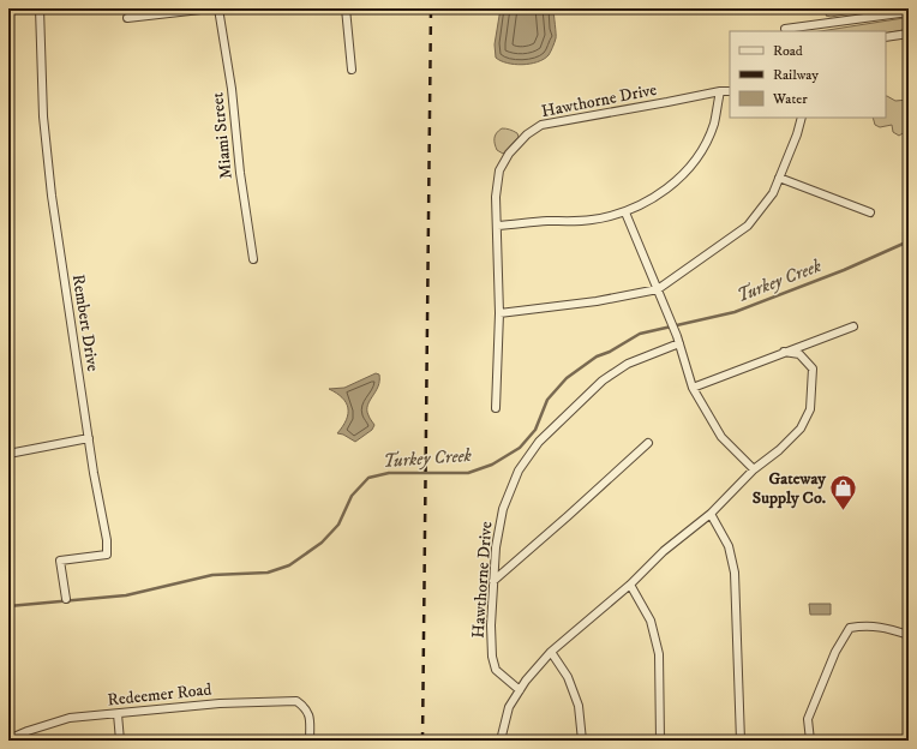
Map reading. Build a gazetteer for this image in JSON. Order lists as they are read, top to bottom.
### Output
{
  "streets": {
    "street": [
      "Hawthorne Drive",
      "Miami Street",
      "Rembert Drive",
      "Redeemer Road"
    ]
  },
  "water": ["Turkey Creek"],
  "places": {
    "shop": ["Gateway Supply Co."]
  },
  "legend": ["Road", "Railway", "Water"]
}
